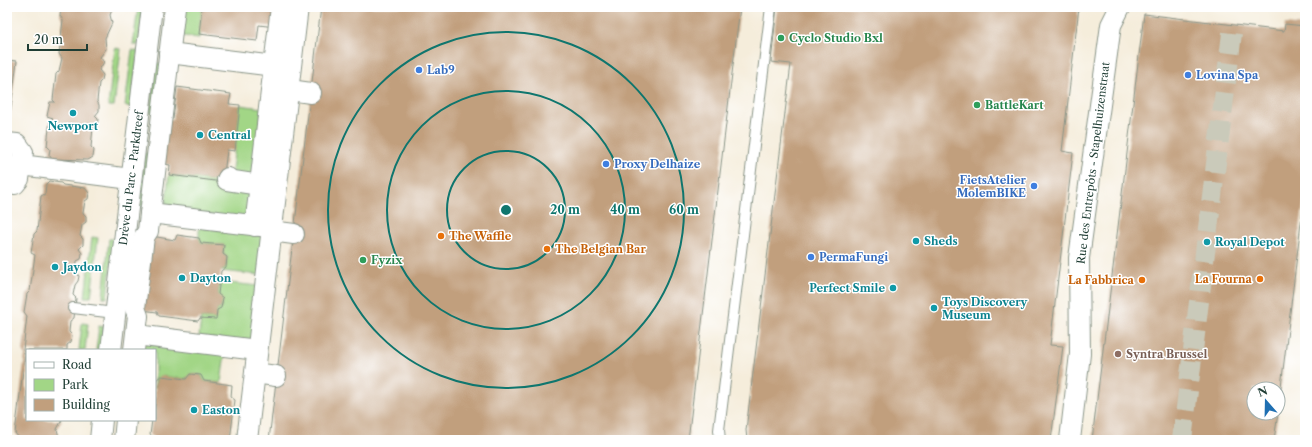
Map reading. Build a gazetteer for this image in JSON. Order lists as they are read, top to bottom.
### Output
{
  "streets": {
    "street": ["Rue des Entrepôts - Stapelhuizenstraat", "Drève du Parc - Parkdreef"]
  },
  "places": [
    "Cyclo Studio Bxl",
    "Lab9",
    "Lovina Spa",
    "BattleKart",
    "Newport",
    "Central",
    "Proxy Delhaize",
    "FietsAtelier MolemBIKE",
    "The Waffle",
    "Sheds",
    "Royal Depot",
    "The Belgian Bar",
    "PermaFungi",
    "Fyzix",
    "Jaydon",
    "Dayton",
    "La Fourna",
    "La Fabbrica",
    "Perfect Smile",
    "Toys Discovery Museum",
    "Syntra Brussel",
    "Easton"
  ],
  "legend": ["Road", "Park", "Building"],
  "scale_bar": "20 m",
  "north": "top",
  "rings": ["20 m", "40 m", "60 m"]
}
